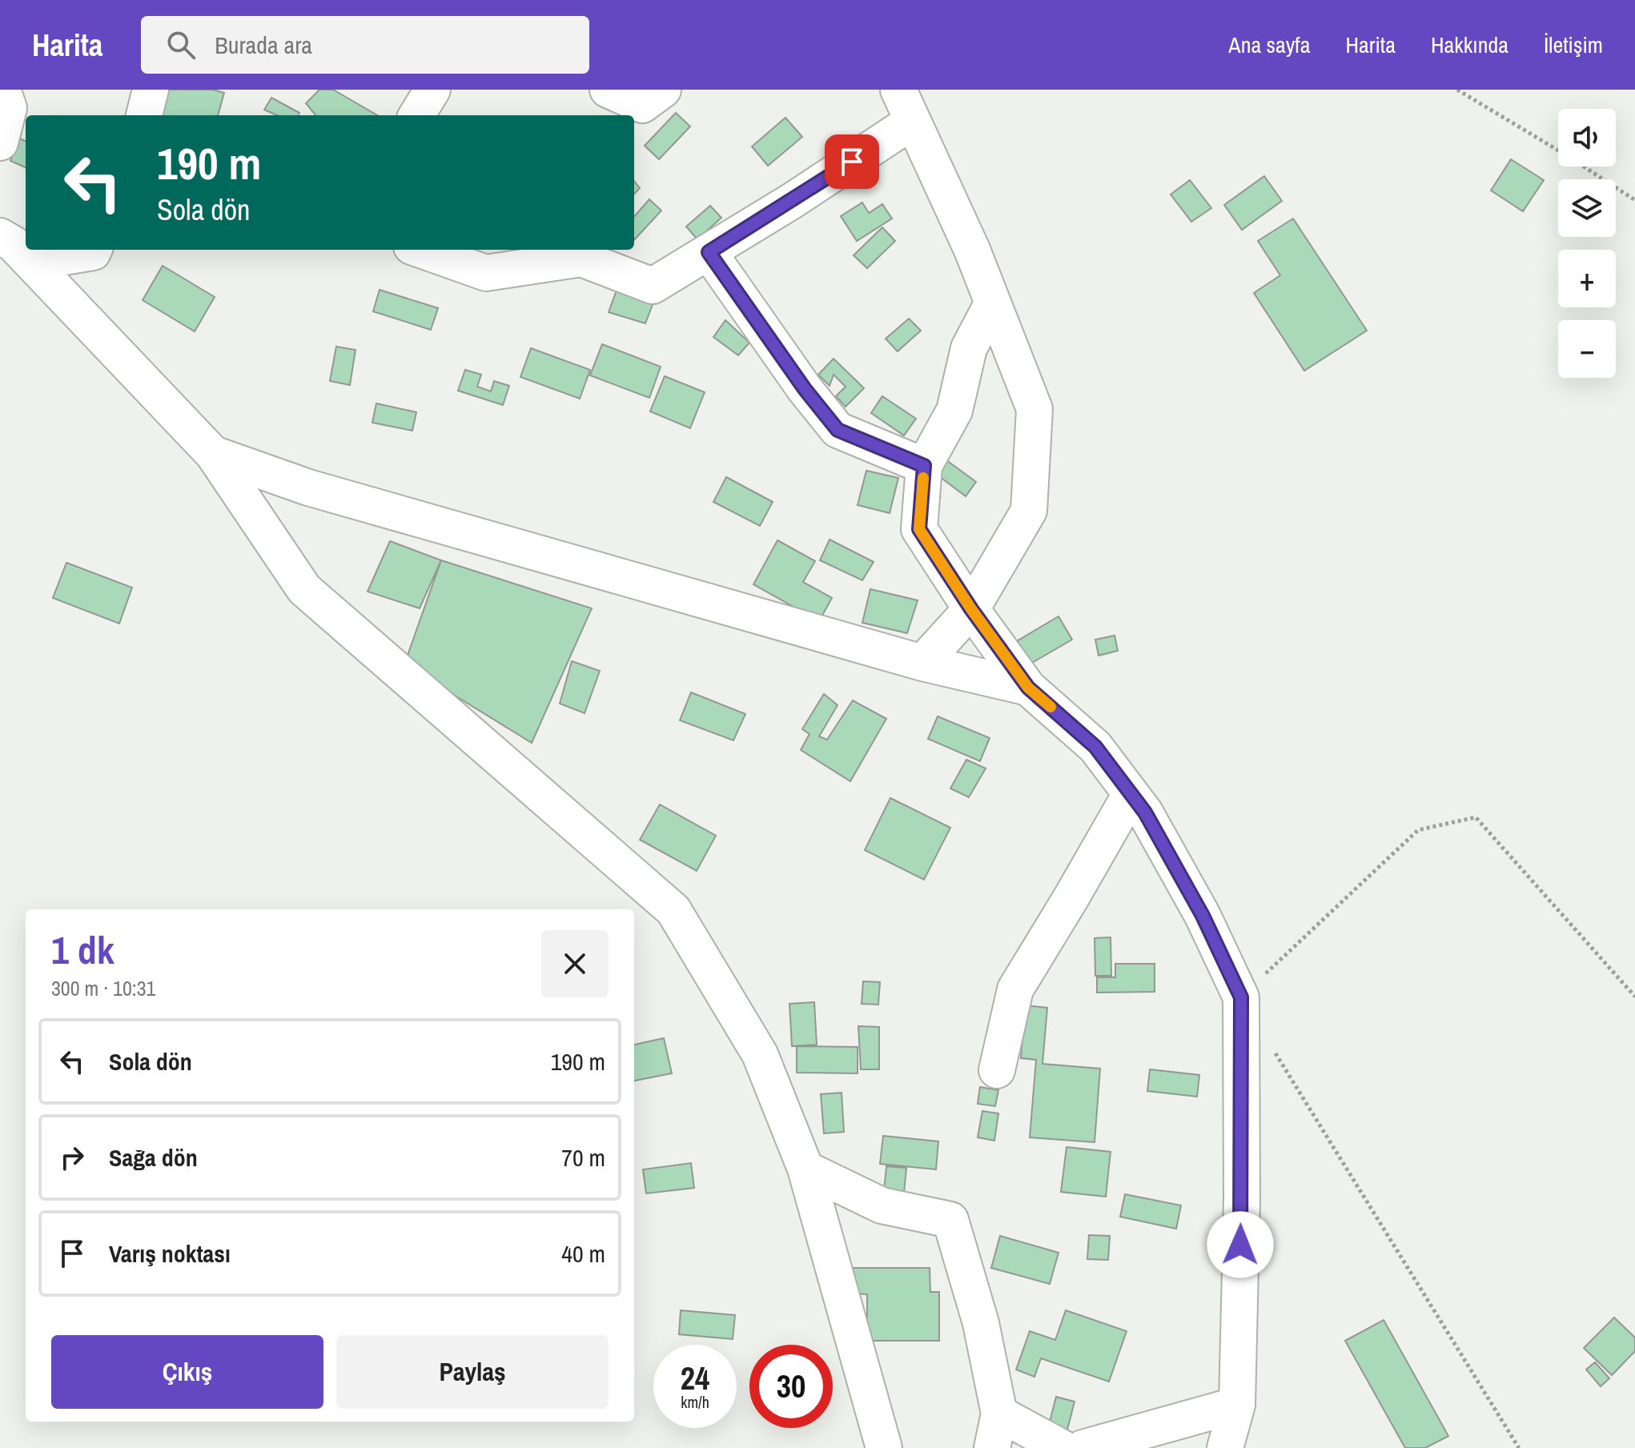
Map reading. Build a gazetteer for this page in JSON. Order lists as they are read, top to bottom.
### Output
{
  "page": {
    "header": "Harita",
    "search": "Burada ara",
    "nav": [
      "Ana sayfa",
      "Harita",
      "Hakkında",
      "İletişim"
    ],
    "map_buttons": ["+", "−"],
    "turn": ["190 m", "Sola dön"],
    "heading": ["1 dk", "300 m · 10:31"],
    "list": [
      {
        "name": "Sola dön",
        "value": "190 m"
      },
      {
        "name": "Sağa dön",
        "value": "70 m"
      },
      {
        "name": "Varış noktası",
        "value": "40 m"
      }
    ],
    "buttons": ["Çıkış", "Paylaş"],
    "speed": "24 km/h",
    "limit": "30"
  }
}
